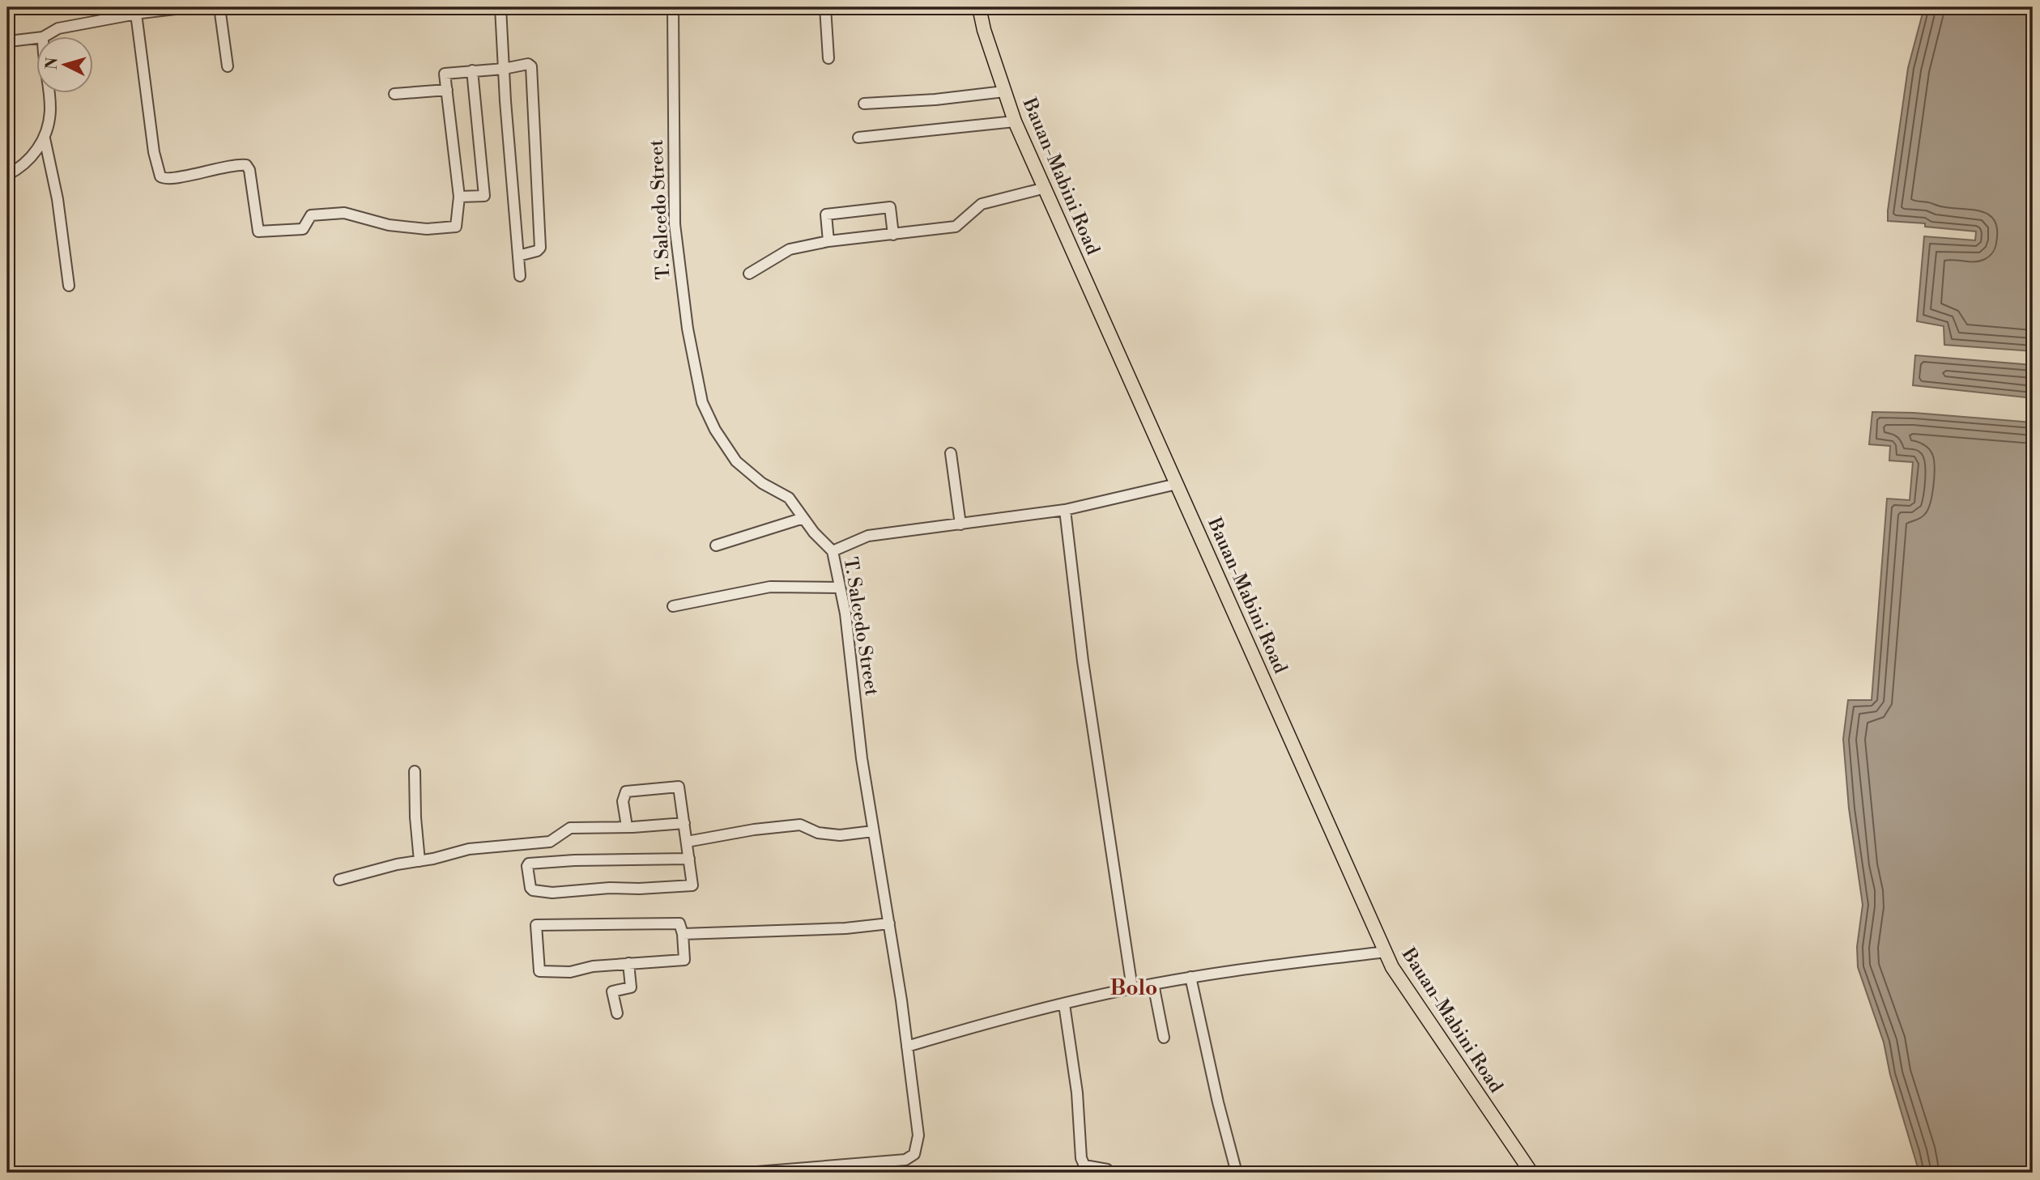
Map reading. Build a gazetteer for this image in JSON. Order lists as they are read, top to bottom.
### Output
{
  "streets": {
    "main road": ["Bauan-Mabini Road"],
    "street": ["T. Salcedo Street"]
  },
  "districts": ["Bolo"],
  "north": "left"
}
